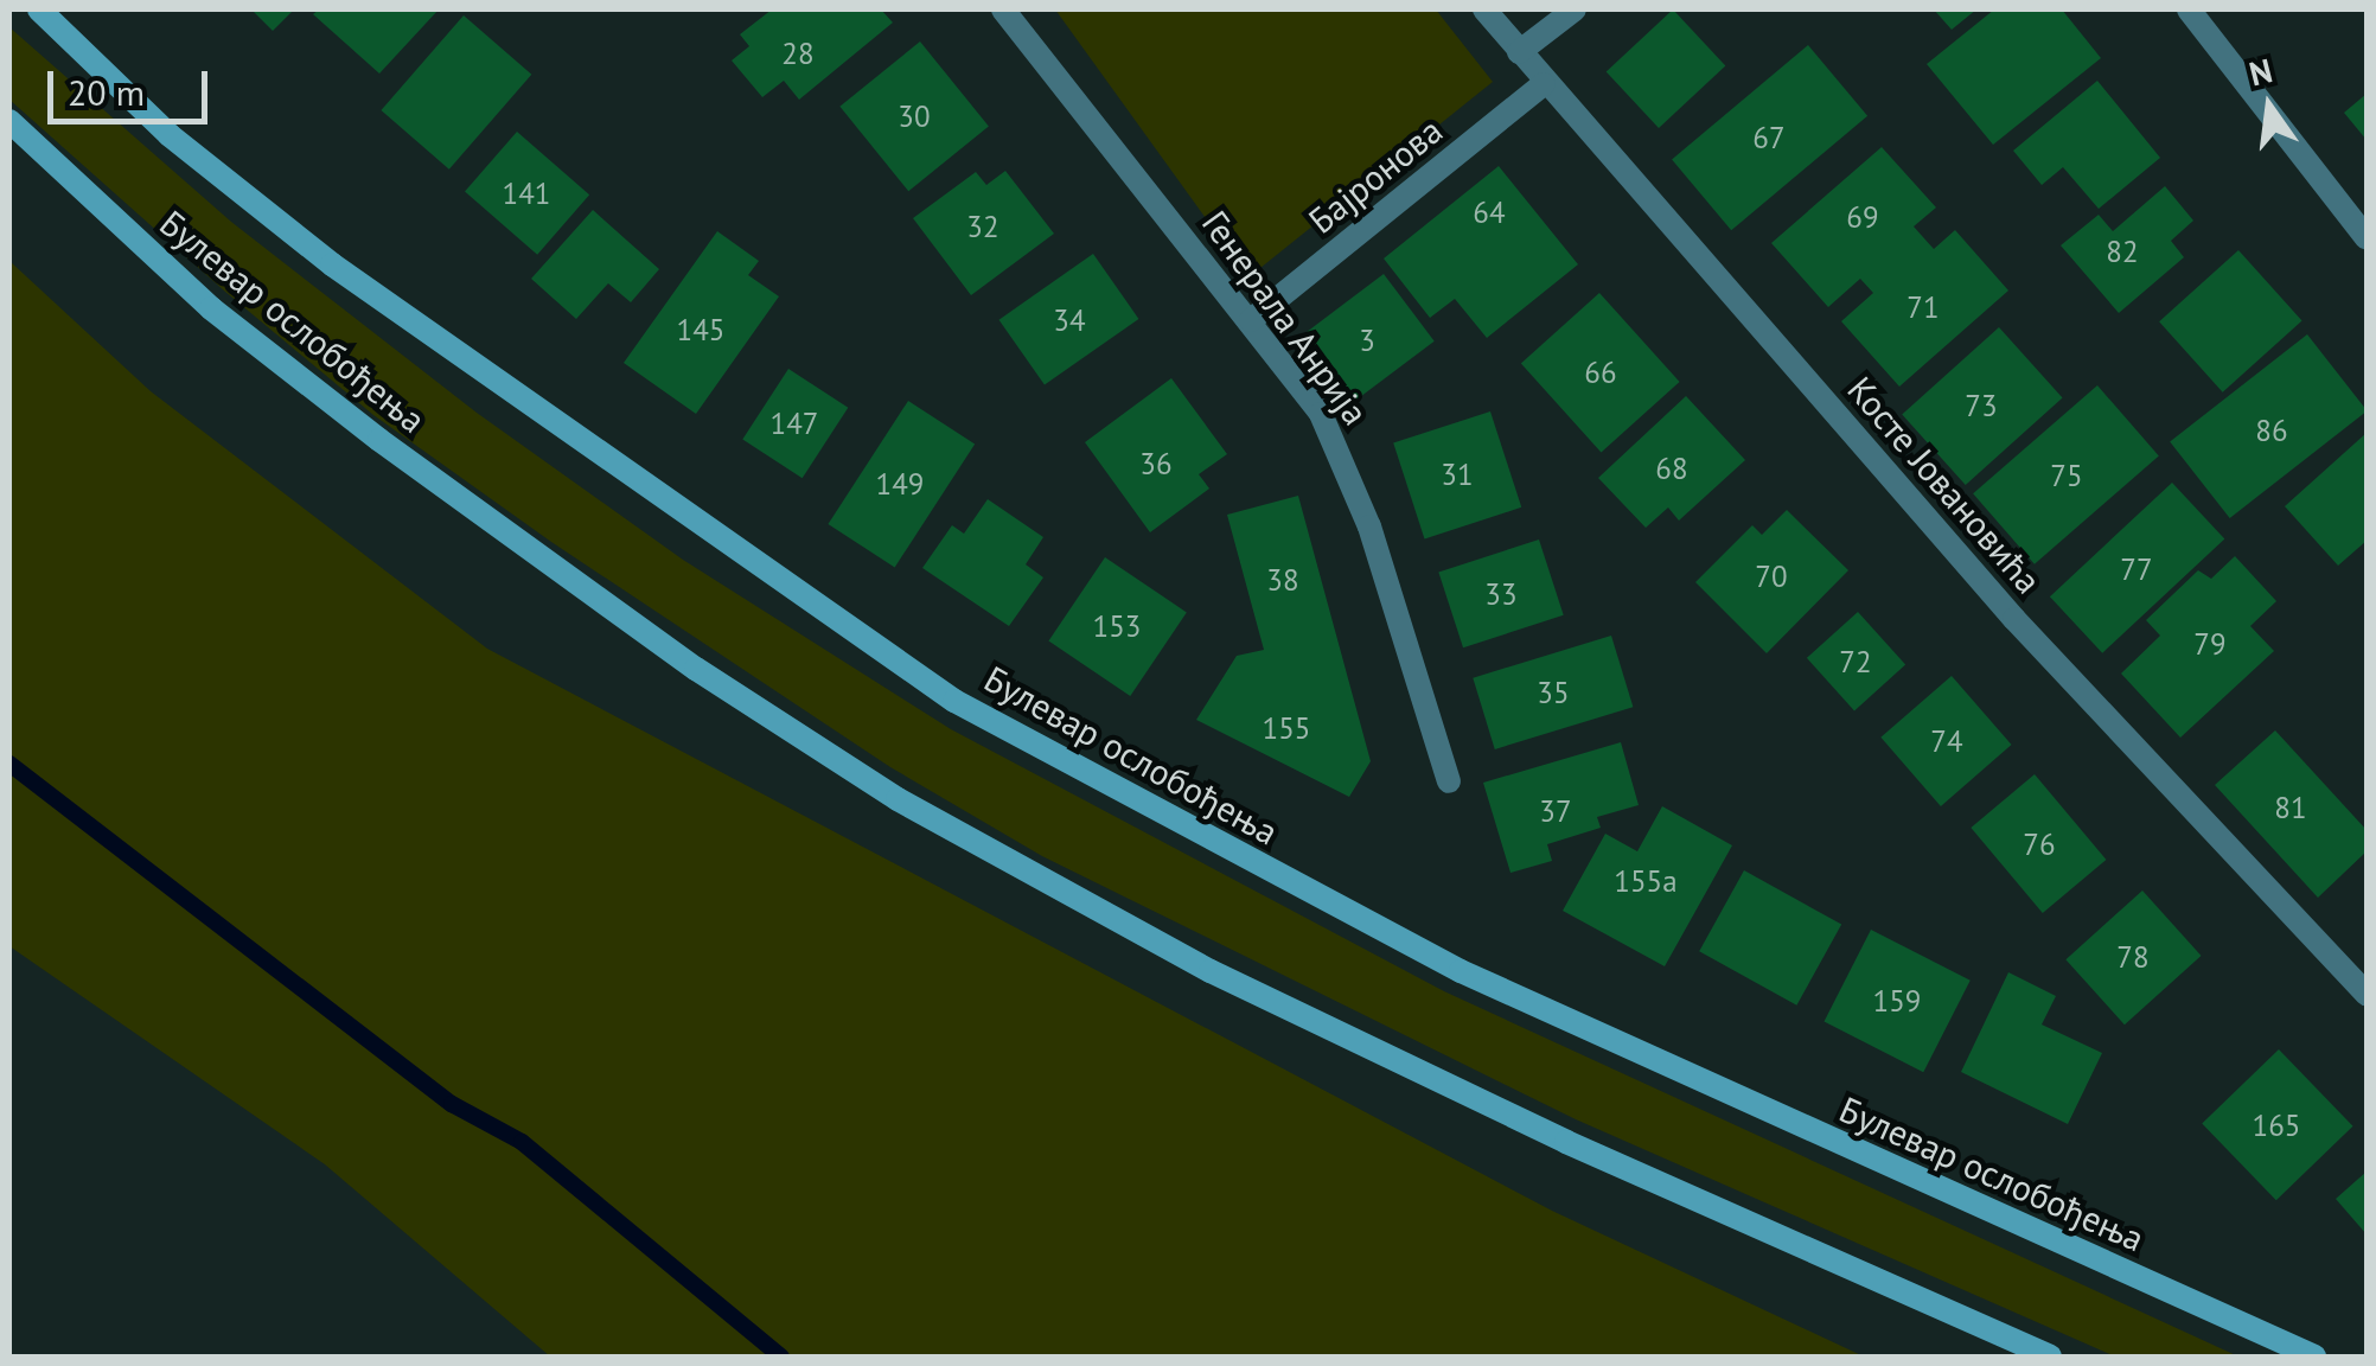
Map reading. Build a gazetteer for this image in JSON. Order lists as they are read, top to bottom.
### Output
{
  "streets": {
    "main road": ["Булевар ослобођења"],
    "street": ["Бајронова", "Генерала Анрија", "Косте Јовановића"]
  },
  "crossings": [
    ["Бајронова", "Генерала Анрија"],
    ["Бајронова", "Косте Јовановића"]
  ],
  "house_numbers": [
    "28",
    "30",
    "67",
    "141",
    "64",
    "69",
    "32",
    "82",
    "71",
    "34",
    "145",
    "3",
    "66",
    "73",
    "147",
    "86",
    "36",
    "68",
    "31",
    "75",
    "149",
    "77",
    "70",
    "38",
    "33",
    "153",
    "79",
    "72",
    "35",
    "155",
    "74",
    "81",
    "37",
    "76",
    "155a",
    "78",
    "159",
    "165"
  ],
  "scale_bar": "20 m",
  "north": "top"
}
